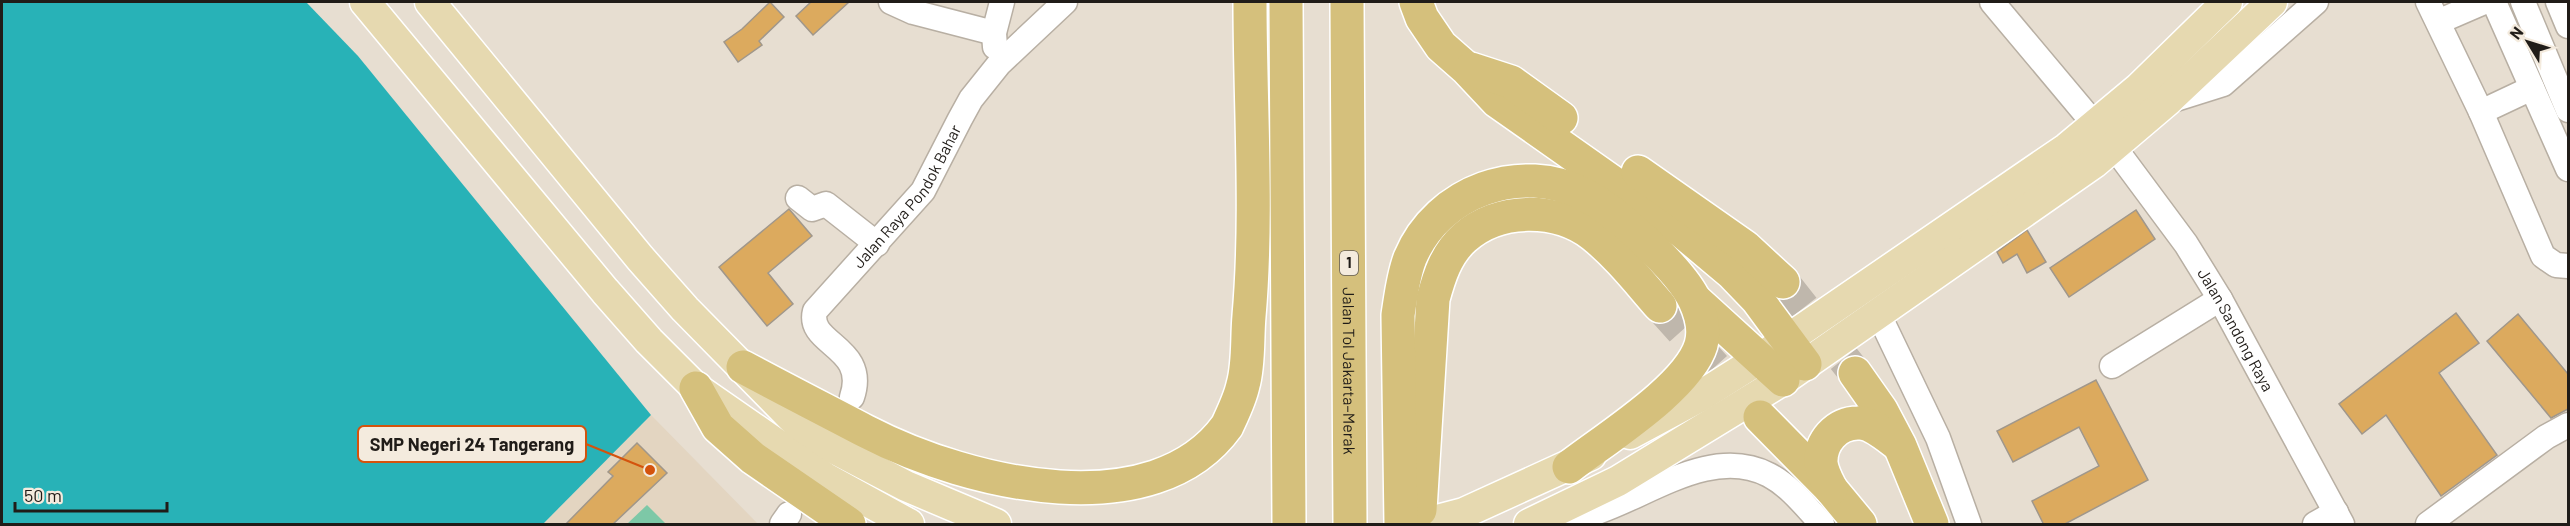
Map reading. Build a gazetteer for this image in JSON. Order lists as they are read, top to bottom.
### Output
{
  "streets": {
    "highway": ["1", "Jalan Tol Jakarta–Merak"],
    "street": ["Jalan Raya Pondok Bahar", "Jalan Sandong Raya"]
  },
  "places": ["SMP Negeri 24 Tangerang"],
  "scale_bar": "50 m",
  "north": "top left"
}
